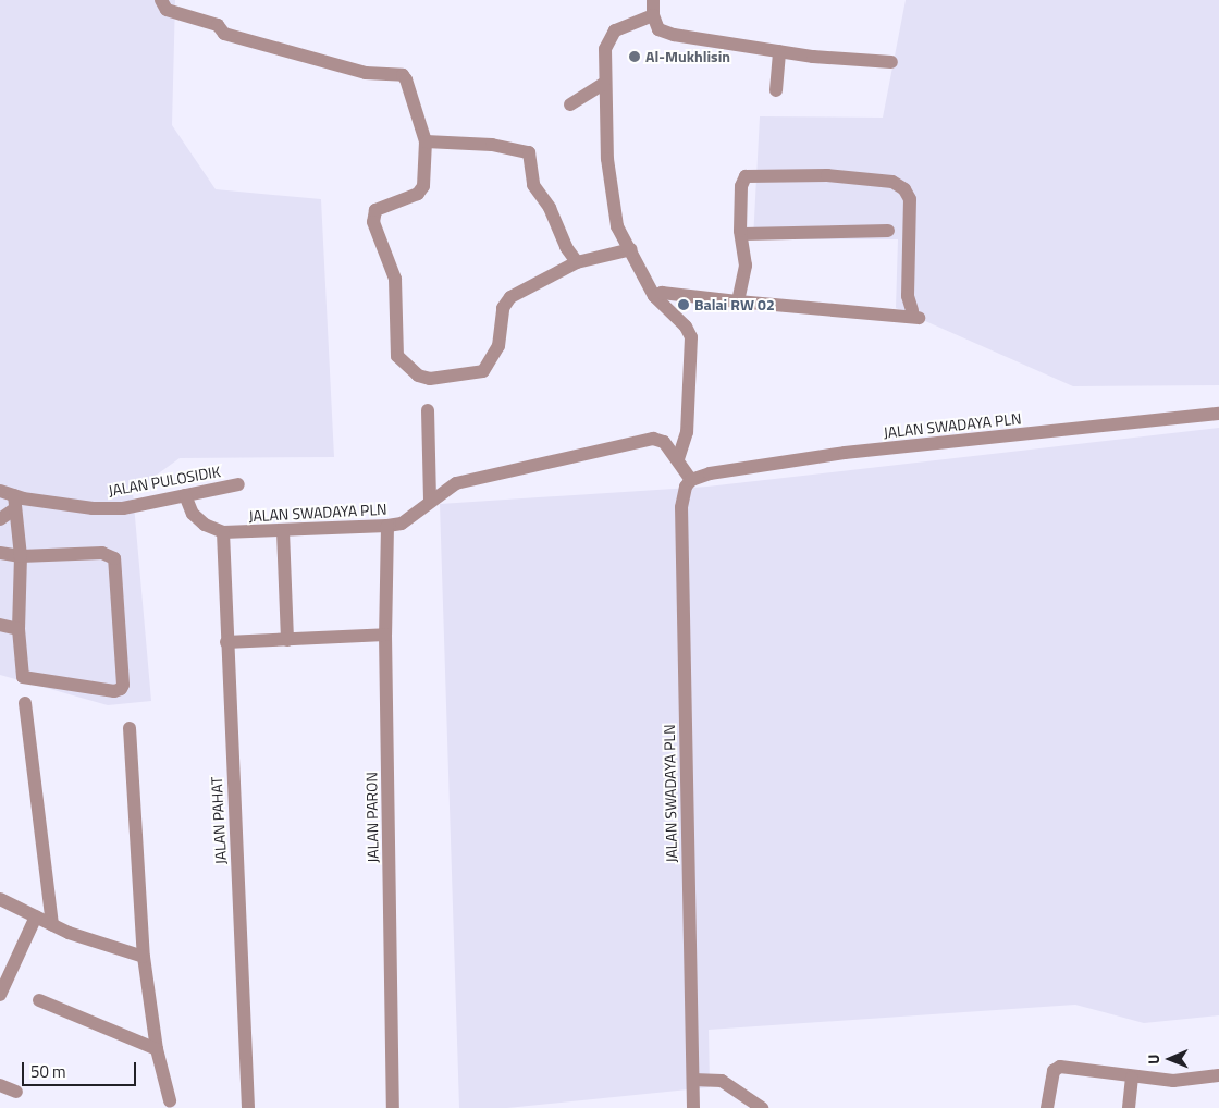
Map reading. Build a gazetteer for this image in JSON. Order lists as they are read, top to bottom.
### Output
{
  "streets": {
    "street": [
      "JALAN SWADAYA PLN",
      "JALAN PULOSIDIK",
      "JALAN PARON",
      "JALAN PAHAT"
    ]
  },
  "crossings": [
    ["JALAN SWADAYA PLN", "JALAN PULOSIDIK"],
    ["JALAN SWADAYA PLN", "JALAN PARON"],
    ["JALAN SWADAYA PLN", "JALAN PAHAT"]
  ],
  "places": ["Al-Mukhlisin", "Balai RW 02"],
  "scale_bar": "50 m",
  "north": "left"
}
